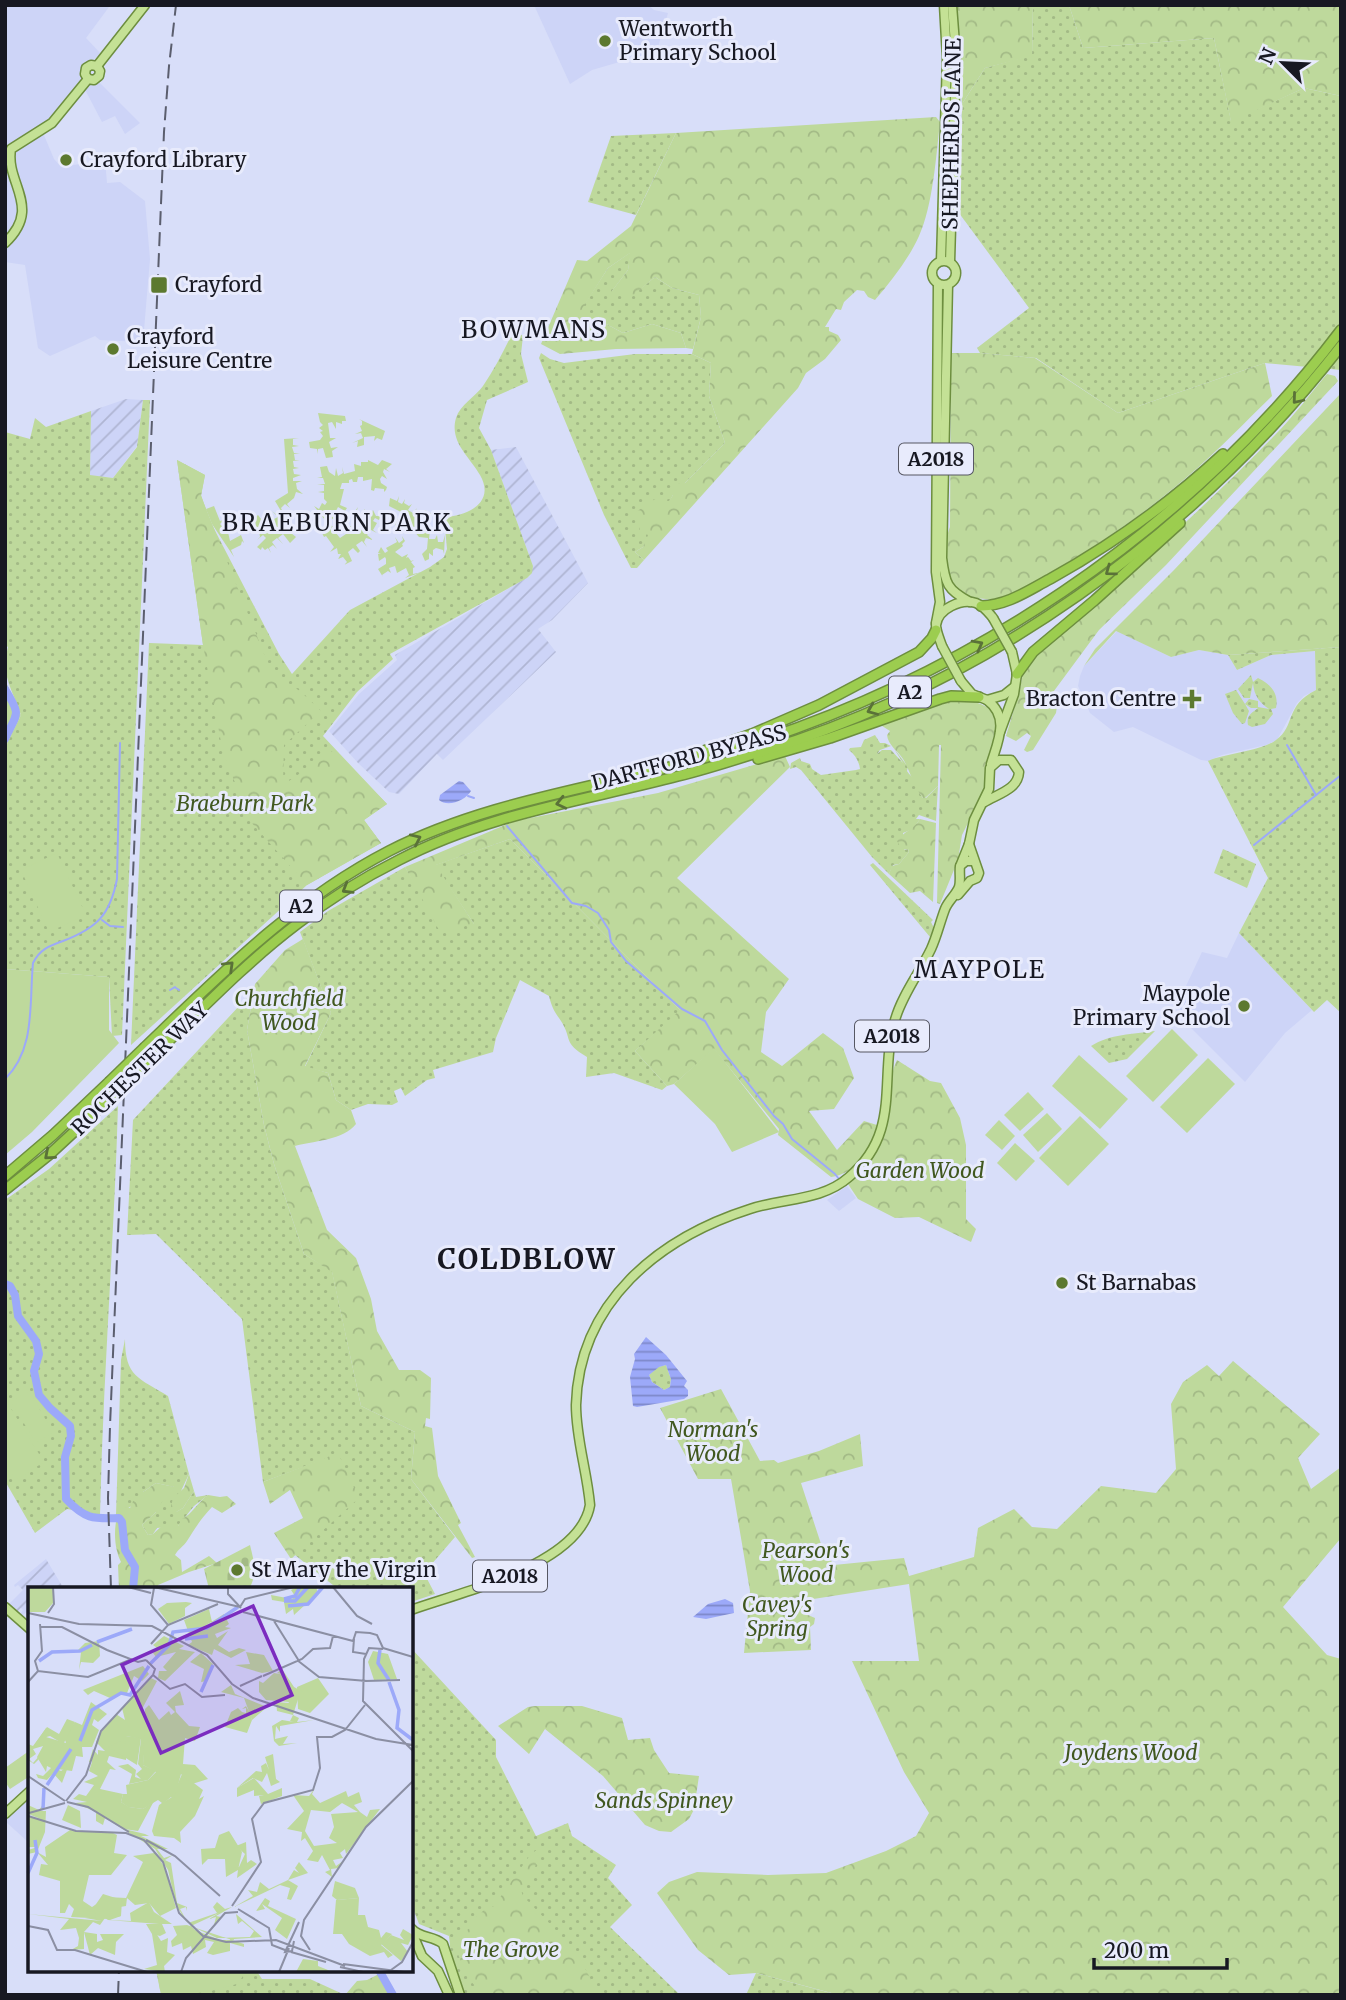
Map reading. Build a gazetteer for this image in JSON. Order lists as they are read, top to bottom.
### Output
{
  "streets": {
    "highway": ["A2", "DARTFORD BYPASS", "ROCHESTER WAY"],
    "main road": ["SHEPHERDS LANE", "A2018"]
  },
  "crossings": [
    ["SHEPHERDS LANE", "A2018"],
    ["DARTFORD BYPASS", "ROCHESTER WAY"]
  ],
  "districts": [
    "BOWMANS",
    "BRAEBURN PARK",
    "MAYPOLE",
    "COLDBLOW"
  ],
  "parks": [
    "Braeburn Park",
    "Churchfield Wood",
    "Garden Wood",
    "Norman's Wood",
    "Pearson's Wood",
    "Cavey's Spring",
    "Joydens Wood",
    "Sands Spinney",
    "The Grove"
  ],
  "places": {
    "other": [
      "Wentworth Primary School",
      "Crayford Library",
      "Crayford Leisure Centre",
      "Maypole Primary School",
      "St Barnabas",
      "St Mary the Virgin"
    ],
    "transit": ["Crayford"],
    "health": ["Bracton Centre"]
  },
  "scale_bar": "200 m",
  "north": "top left"
}
